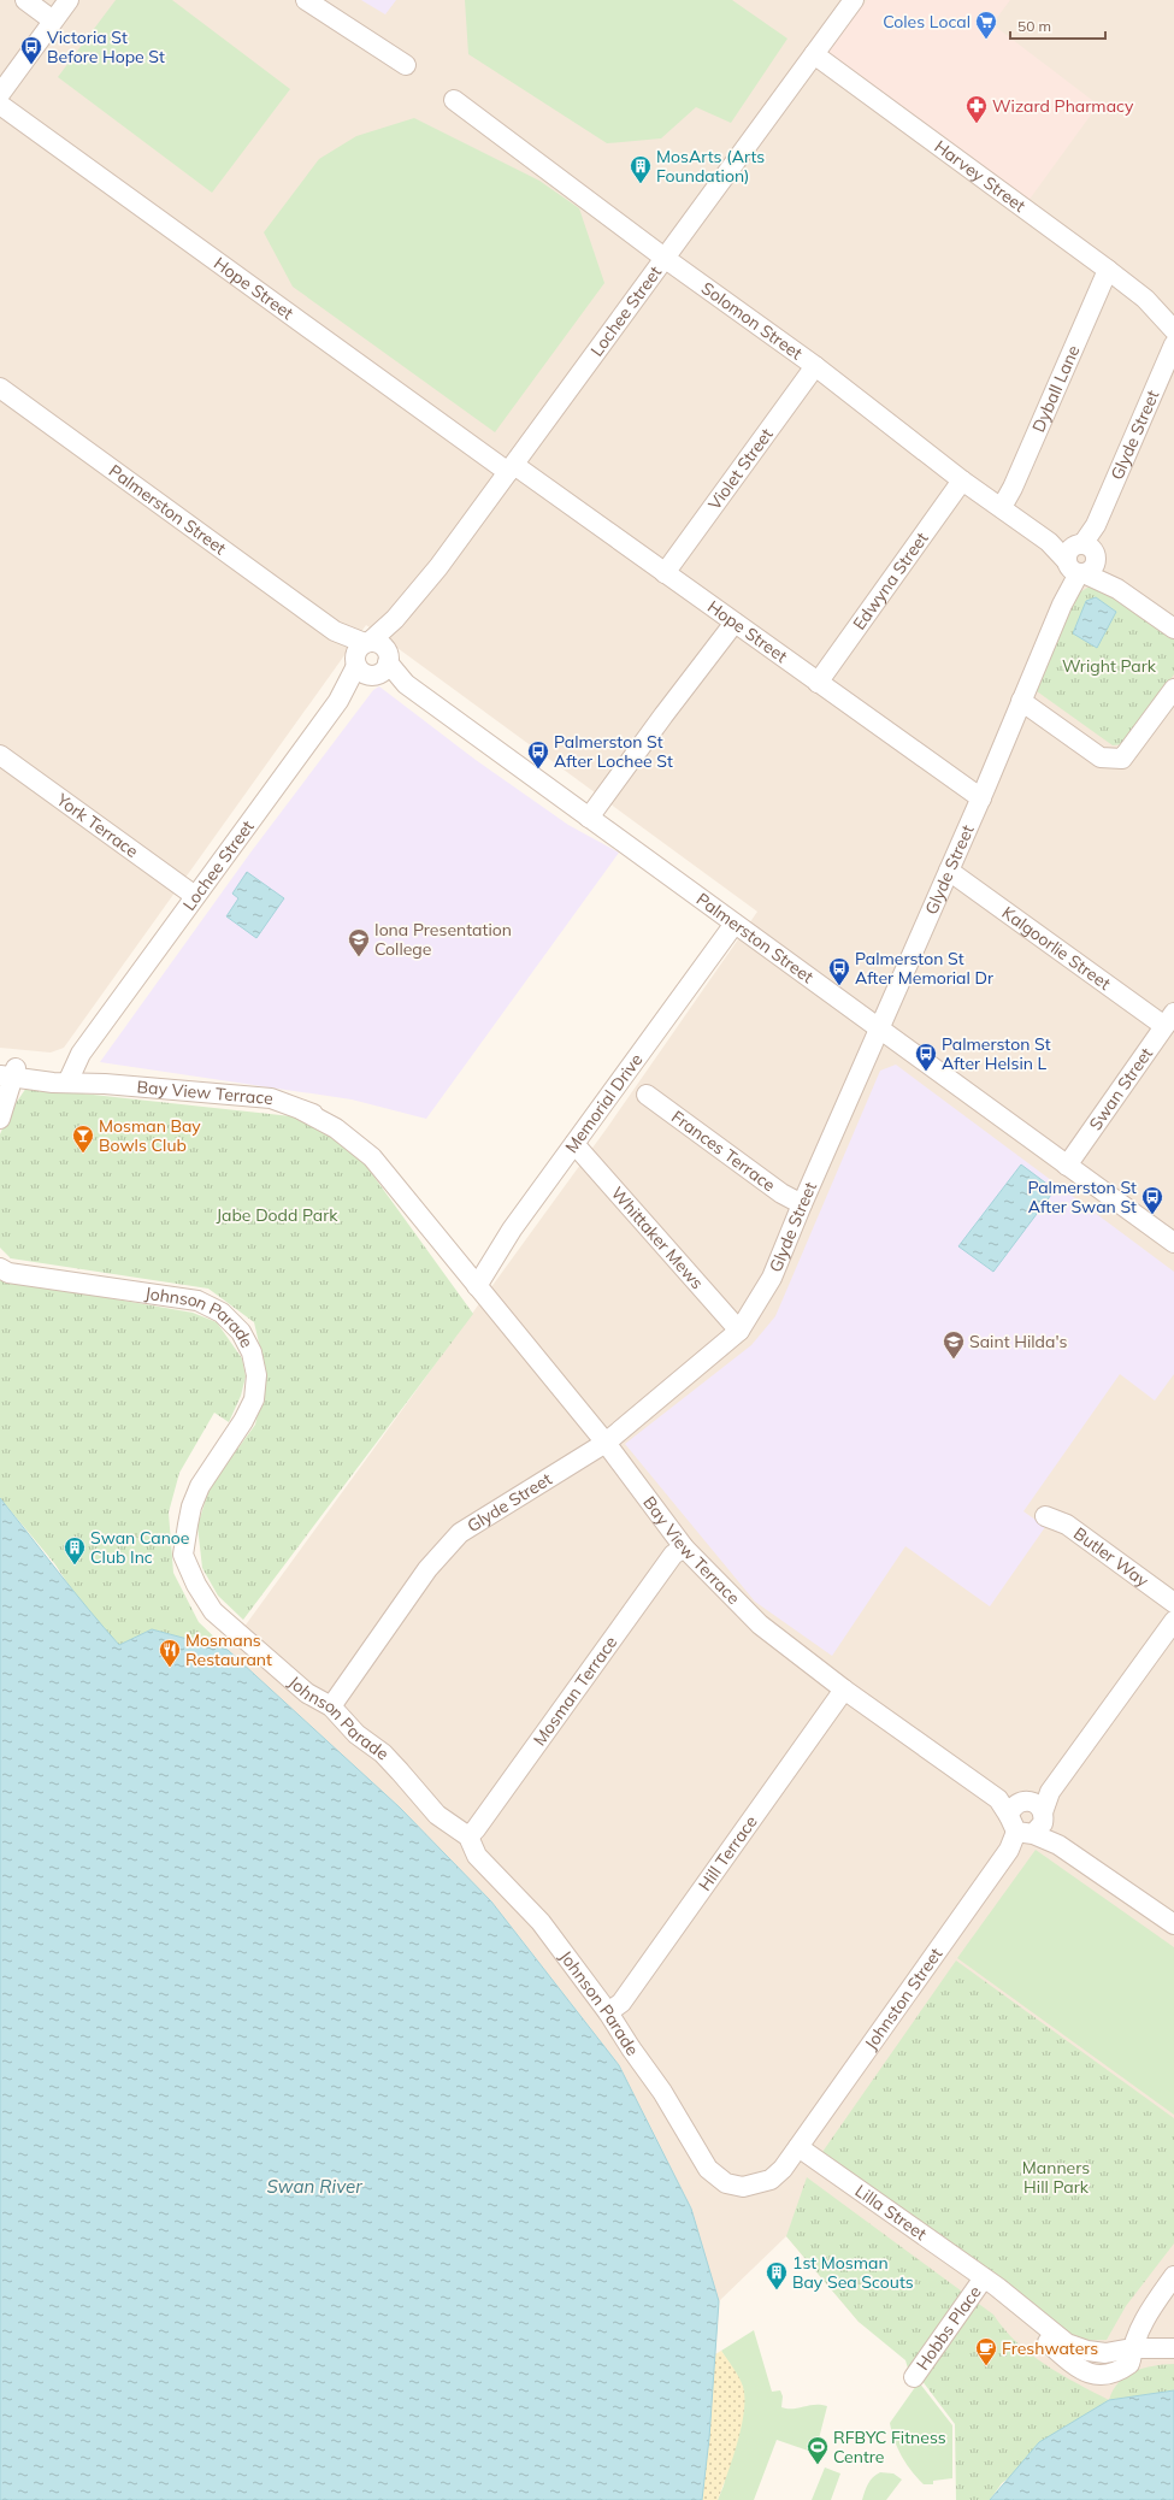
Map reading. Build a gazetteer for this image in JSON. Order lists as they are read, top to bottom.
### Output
{
  "streets": {
    "street": [
      "Harvey Street",
      "Hope Street",
      "Lochee Street",
      "Solomon Street",
      "Dyball Lane",
      "Glyde Street",
      "Violet Street",
      "Palmerston Street",
      "Edwyna Street",
      "York Terrace",
      "Kalgoorlie Street",
      "Swan Street",
      "Bay View Terrace",
      "Memorial Drive",
      "Frances Terrace",
      "Whittaker Mews",
      "Johnson Parade",
      "Butler Way",
      "Mosman Terrace",
      "Hill Terrace",
      "Johnston Street",
      "Lilla Street",
      "Hobbs Place"
    ]
  },
  "crossings": [
    ["Harvey Street", "Lochee Street"],
    ["Harvey Street", "Dyball Lane"],
    ["Hope Street", "Lochee Street"],
    ["Hope Street", "Glyde Street"],
    ["Hope Street", "Violet Street"],
    ["Hope Street", "Edwyna Street"],
    ["Lochee Street", "Solomon Street"],
    ["Lochee Street", "Palmerston Street"],
    ["Lochee Street", "York Terrace"],
    ["Lochee Street", "Bay View Terrace"],
    ["Solomon Street", "Dyball Lane"],
    ["Solomon Street", "Glyde Street"],
    ["Solomon Street", "Violet Street"],
    ["Solomon Street", "Edwyna Street"],
    ["Glyde Street", "Palmerston Street"],
    ["Glyde Street", "Kalgoorlie Street"],
    ["Glyde Street", "Bay View Terrace"],
    ["Glyde Street", "Frances Terrace"],
    ["Glyde Street", "Whittaker Mews"],
    ["Glyde Street", "Johnson Parade"],
    ["Palmerston Street", "Swan Street"],
    ["Palmerston Street", "Memorial Drive"],
    ["Kalgoorlie Street", "Swan Street"],
    ["Bay View Terrace", "Memorial Drive"],
    ["Bay View Terrace", "Mosman Terrace"],
    ["Bay View Terrace", "Hill Terrace"],
    ["Bay View Terrace", "Johnston Street"],
    ["Memorial Drive", "Whittaker Mews"],
    ["Johnson Parade", "Mosman Terrace"],
    ["Johnson Parade", "Hill Terrace"],
    ["Johnson Parade", "Johnston Street"],
    ["Johnson Parade", "Lilla Street"],
    ["Johnston Street", "Lilla Street"],
    ["Lilla Street", "Hobbs Place"]
  ],
  "water": ["Swan River"],
  "parks": ["Wright Park", "Jabe Dodd Park", "Manners Hill Park"],
  "places": {
    "supermarket": ["Coles Local"],
    "bus stop": [
      "Victoria St Before Hope St",
      "Palmerston St After Lochee St",
      "Palmerston St After Memorial Dr",
      "Palmerston St After Helsin L",
      "Palmerston St After Swan St"
    ],
    "pharmacy": ["Wizard Pharmacy"],
    "building": ["MosArts (Arts Foundation)", "Swan Canoe Club Inc", "1st Mosman Bay Sea Scouts"],
    "school or university": ["Iona Presentation College", "Saint Hilda's"],
    "bar": ["Mosman Bay Bowls Club"],
    "restaurant": ["Mosmans Restaurant"],
    "cafe": ["Freshwaters"],
    "sports": ["RFBYC Fitness Centre"]
  },
  "scale_bar": "50 m"
}
